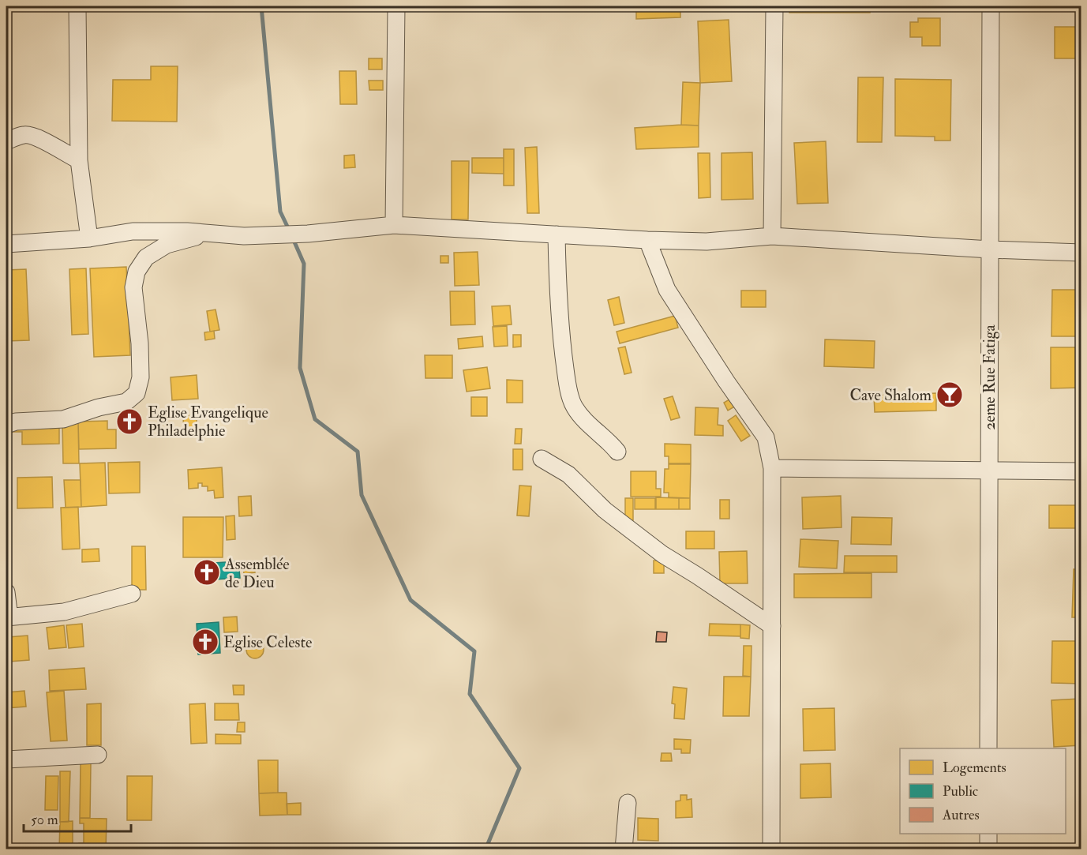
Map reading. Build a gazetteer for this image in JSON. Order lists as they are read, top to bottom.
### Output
{
  "streets": {
    "street": ["2eme Rue Fatiga"]
  },
  "places": {
    "bar": ["Cave Shalom"],
    "church": ["Eglise Evangelique Philadelphie", "Assemblée de Dieu", "Eglise Celeste"]
  },
  "legend": ["Logements", "Public", "Autres"],
  "scale_bar": "50 m"
}
